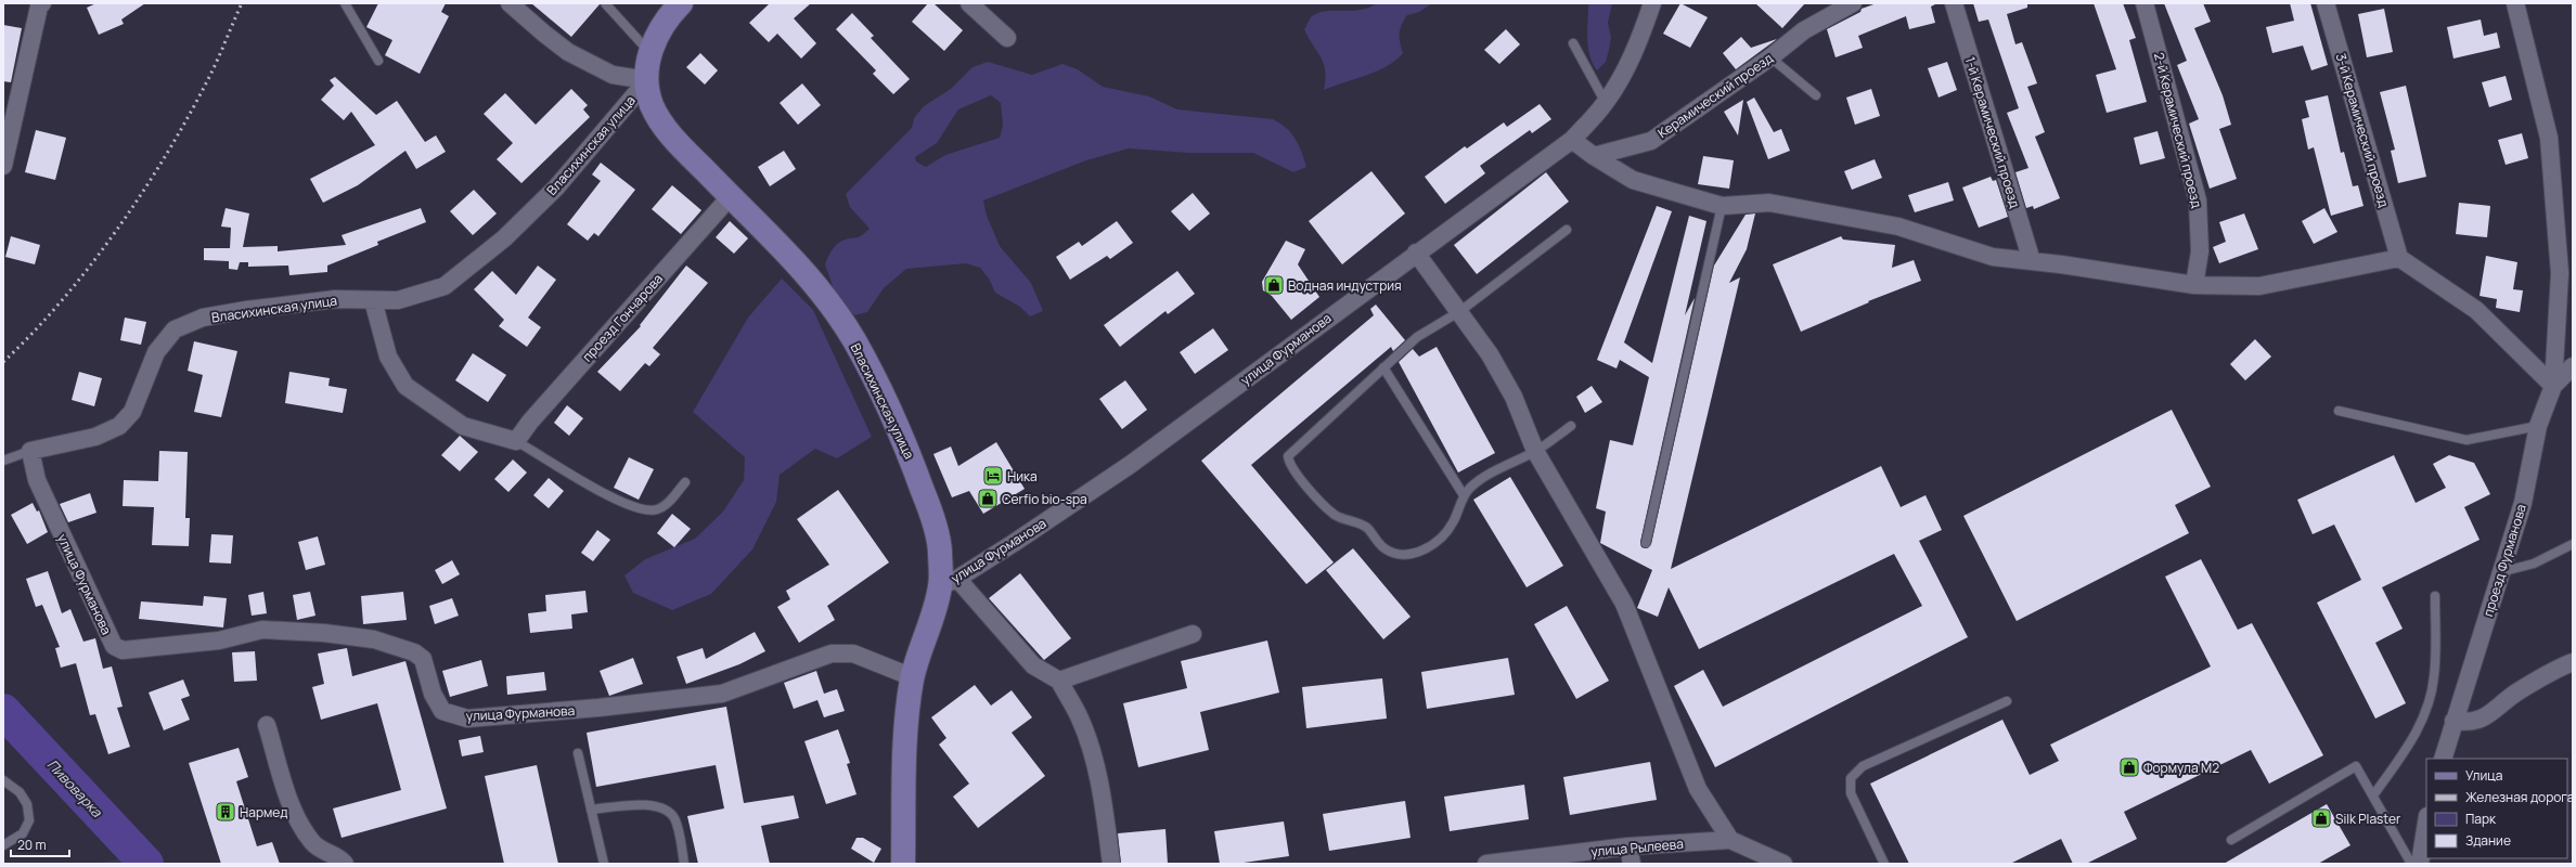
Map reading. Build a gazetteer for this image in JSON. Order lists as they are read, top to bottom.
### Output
{
  "streets": {
    "street": [
      "Керамический проезд",
      "2-й Керамический проезд",
      "3-й Керамический проезд",
      "1-й Керамический проезд",
      "Власихинская улица",
      "проезд Гончарова",
      "улица Фурманова",
      "проезд Фурманова",
      "улица Рылеева"
    ]
  },
  "crossings": [
    ["Власихинская улица", "проезд Гончарова"],
    ["Власихинская улица", "улица Фурманова"]
  ],
  "water": ["Пивоварка"],
  "places": {
    "shop": [
      "Водная индустрия",
      "Cerfio bio-spa",
      "Формула М2",
      "Silk Plaster"
    ],
    "hotel": ["Ника"],
    "building": ["Нармед"]
  },
  "legend": [
    "Улица",
    "Железная дорога",
    "Парк",
    "Здание"
  ],
  "scale_bar": "20 m"
}
